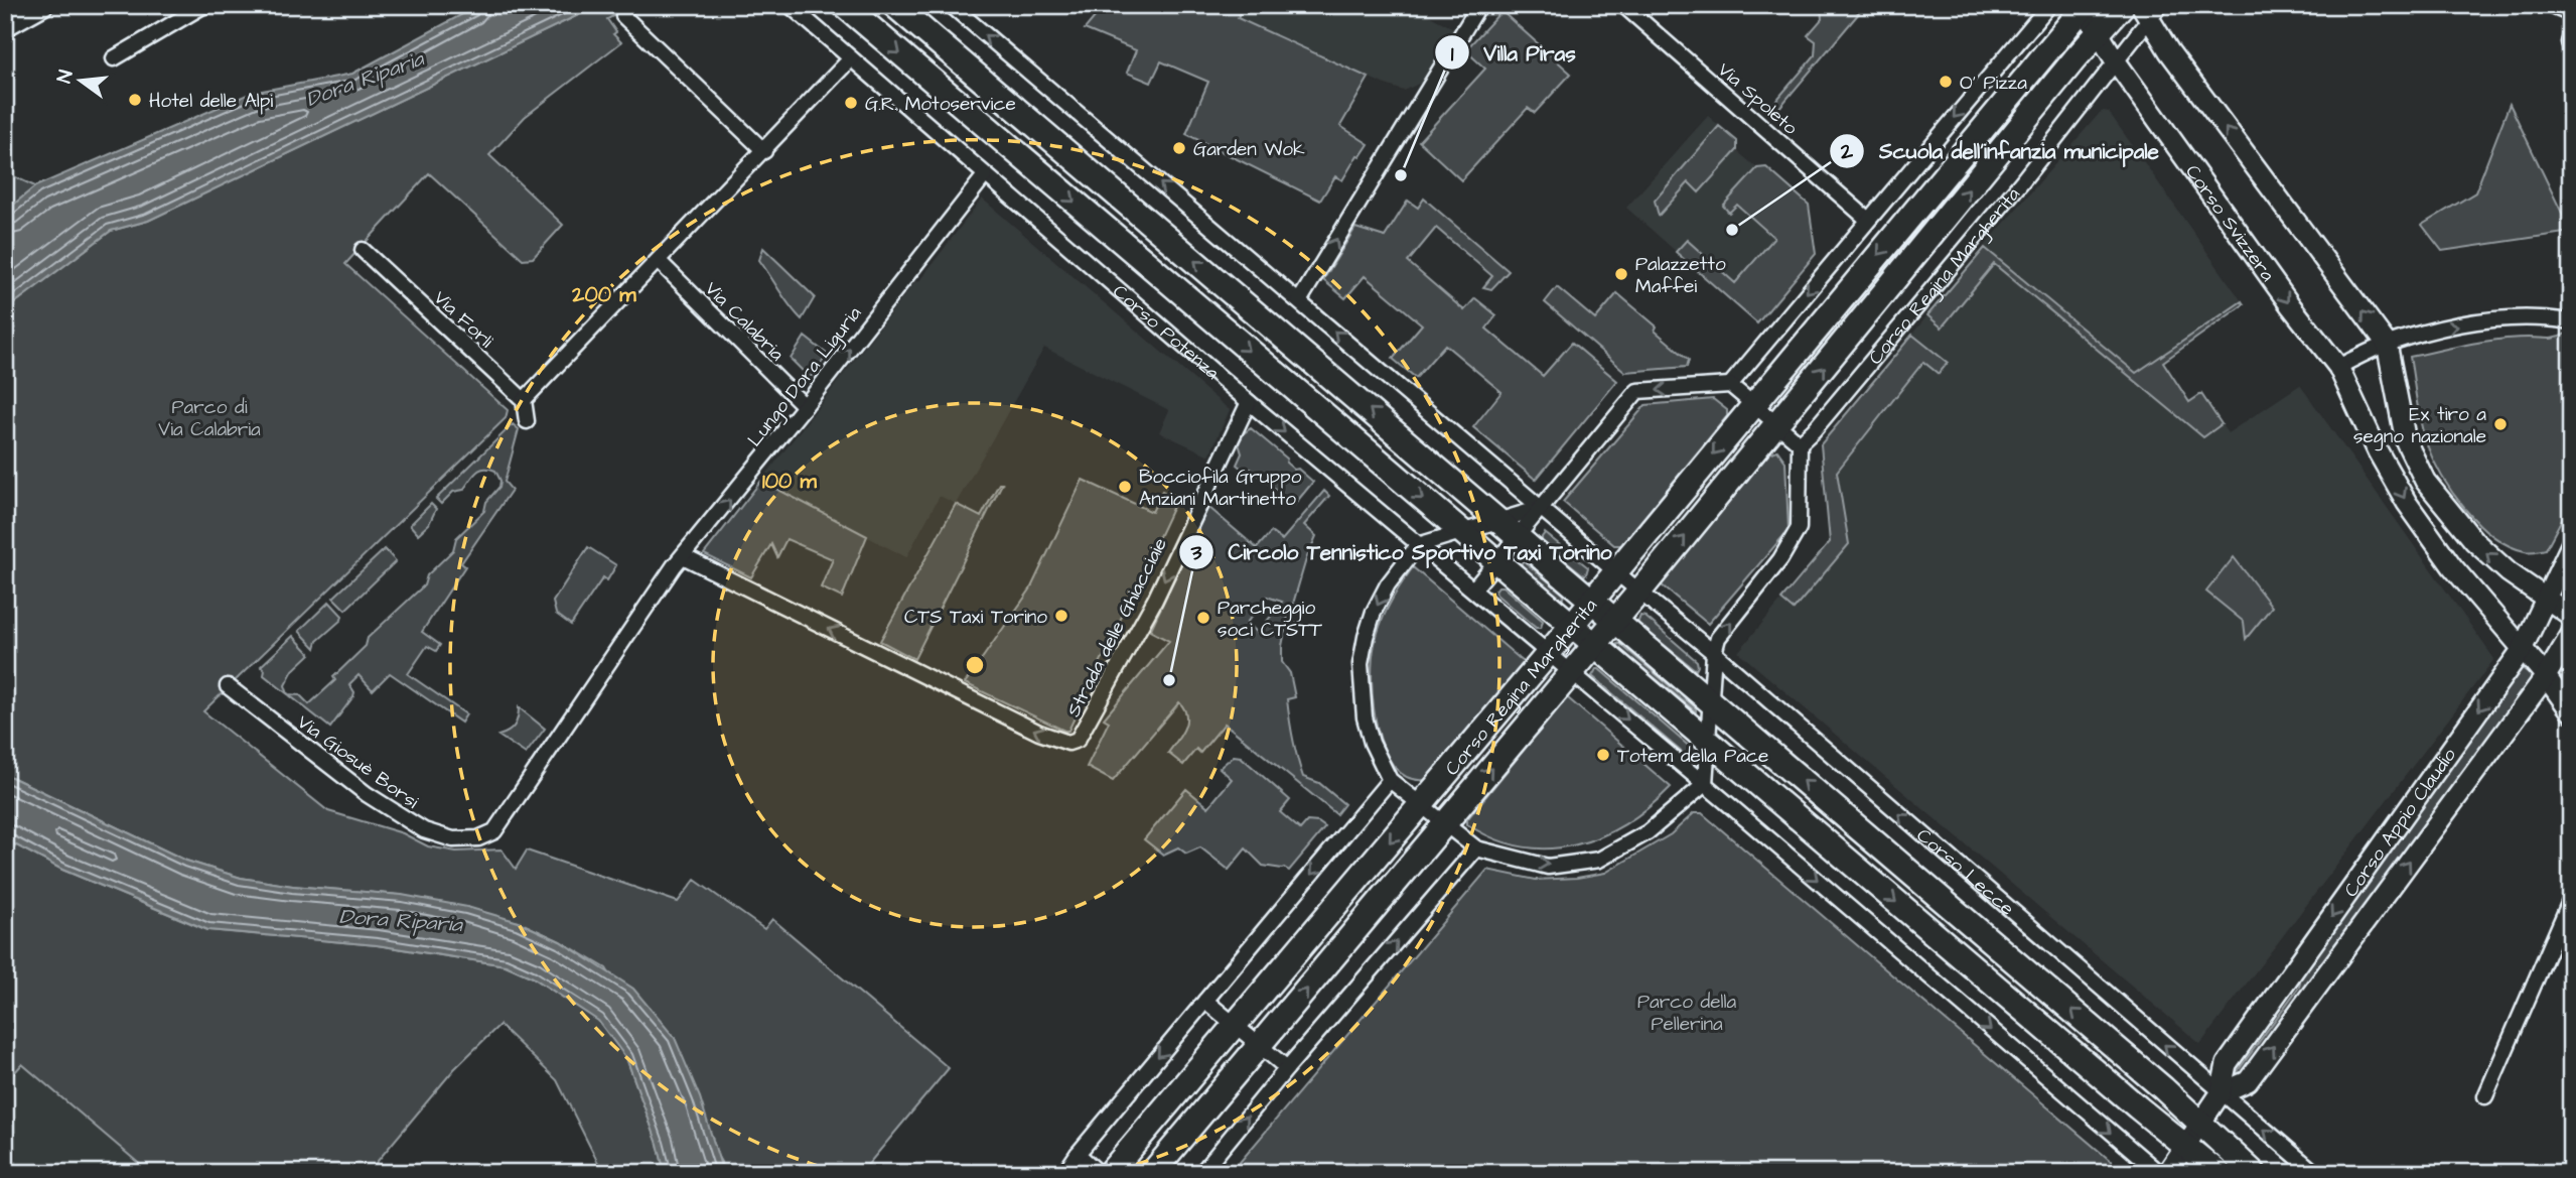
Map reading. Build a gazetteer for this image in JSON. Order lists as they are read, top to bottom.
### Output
{
  "streets": {
    "main road": ["Corso Regina Margherita", "Corso Potenza", "Corso Lecce"],
    "street": [
      "Via Spoleto",
      "Corso Svizzera",
      "Via Forlì",
      "Via Calabria",
      "Lungo Dora Liguria",
      "Strada delle Ghiacciaie",
      "Via Giosuè Borsi",
      "Corso Appio Claudio"
    ]
  },
  "crossings": [
    ["Corso Svizzera", "Corso Regina Margherita"],
    ["Corso Svizzera", "Corso Appio Claudio"],
    ["Corso Regina Margherita", "Corso Potenza"],
    ["Corso Regina Margherita", "Corso Lecce"],
    ["Via Calabria", "Lungo Dora Liguria"],
    ["Corso Potenza", "Lungo Dora Liguria"],
    ["Corso Potenza", "Strada delle Ghiacciaie"],
    ["Lungo Dora Liguria", "Strada delle Ghiacciaie"],
    ["Lungo Dora Liguria", "Via Giosuè Borsi"],
    ["Corso Appio Claudio", "Corso Lecce"]
  ],
  "one_way": ["Lungo Dora Liguria"],
  "water": ["Dora Riparia"],
  "parks": ["Parco di Via Calabria", "Parco della Pellerina"],
  "places": [
    "O' Pizza",
    "Hotel delle Alpi",
    "G.R. Motoservice",
    "Garden Wok",
    "Villa Piras",
    "Scuola dell'infanzia municipale",
    "Palazzetto Maffei",
    "Ex tiro a segno nazionale",
    "Bocciofila Gruppo Anziani Martinetto",
    "CTS Taxi Torino",
    "Parcheggio soci CTSTT",
    "Circolo Tennistico Sportivo Taxi Torino",
    "Totem della Pace"
  ],
  "north": "left",
  "rings": ["200 m", "100 m"]
}
